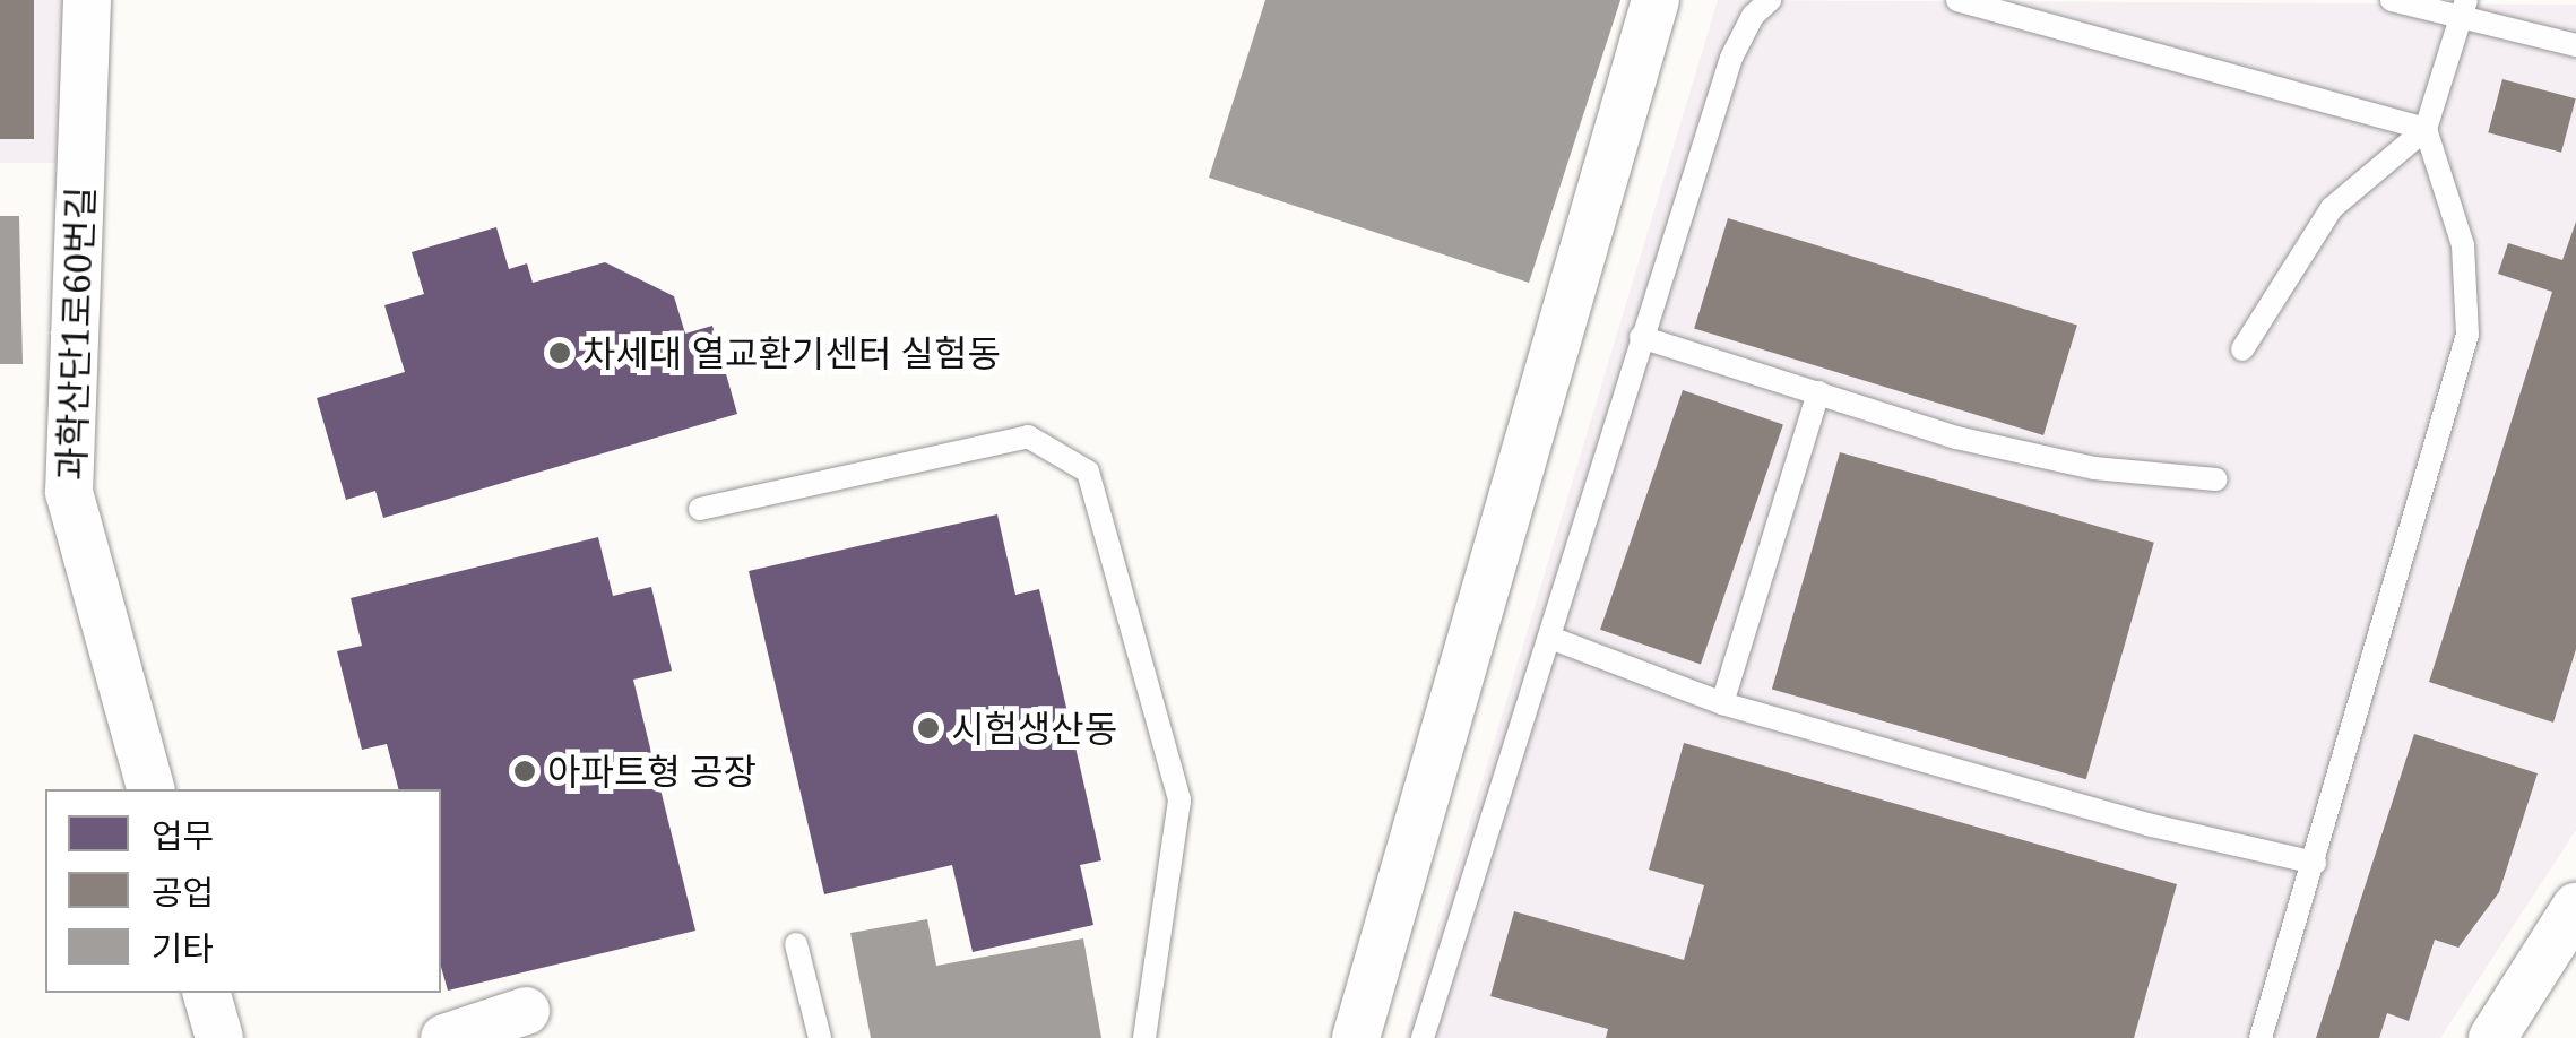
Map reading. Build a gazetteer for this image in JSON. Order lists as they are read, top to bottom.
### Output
{
  "streets": {
    "street": ["과학산단1로60번길"]
  },
  "places": ["차세대 열교환기센터 실험동", "시험생산동", "아파트형 공장"],
  "legend": ["업무", "공업", "기타"]
}
